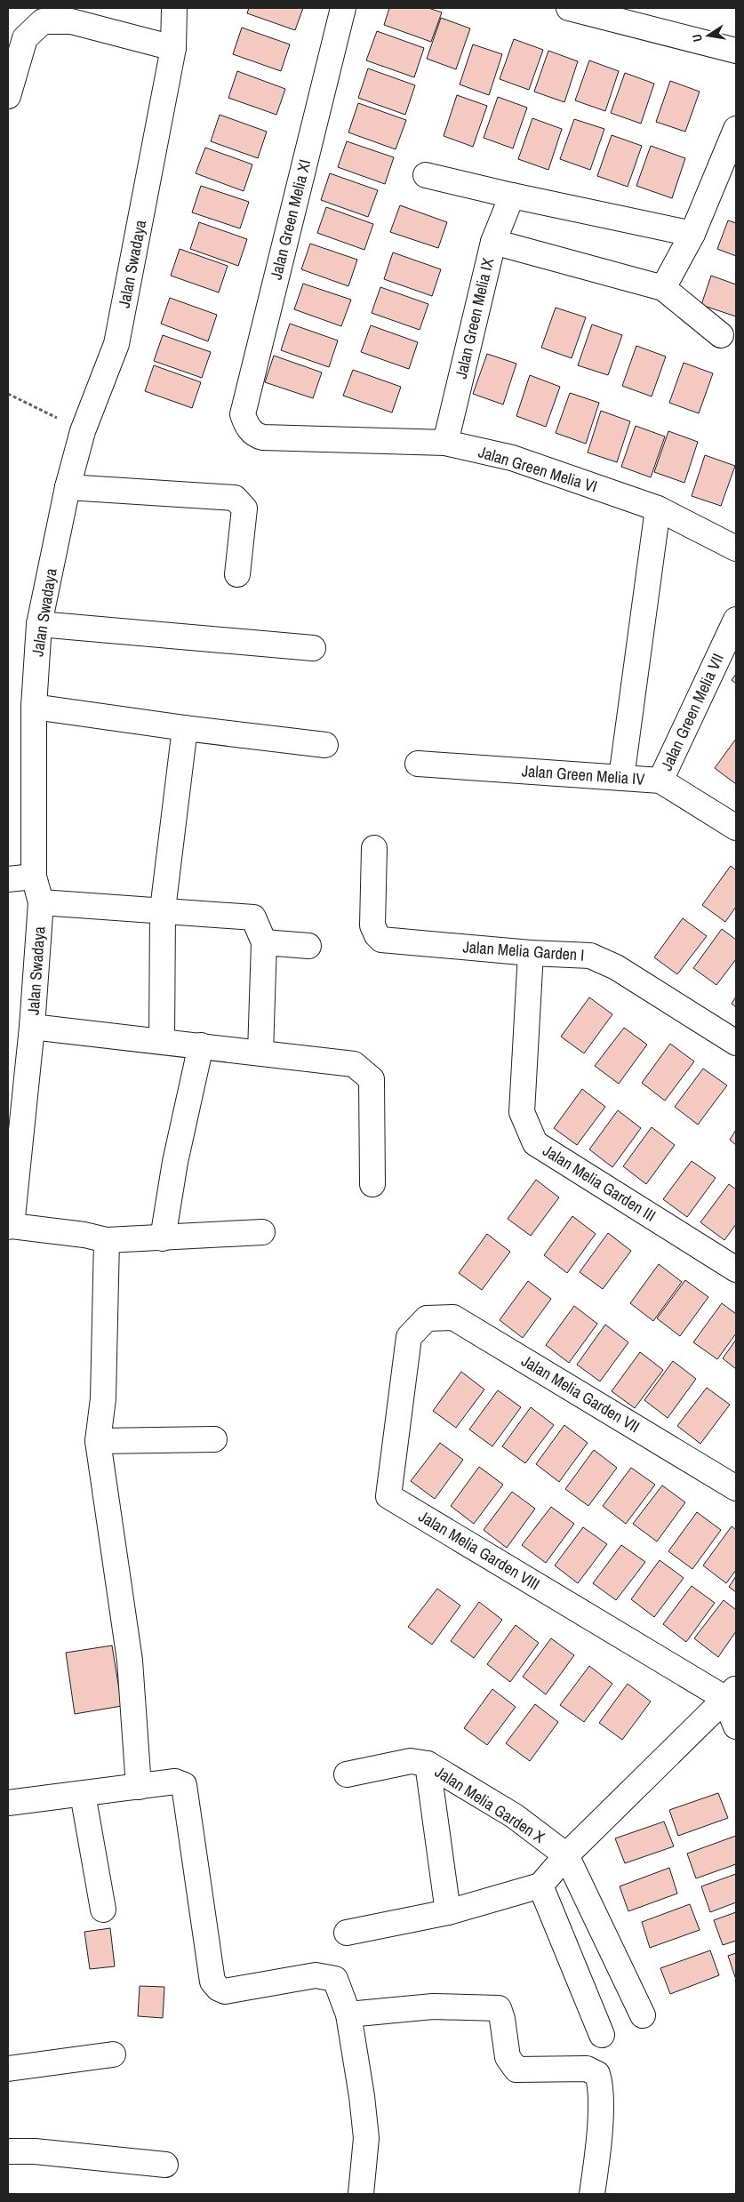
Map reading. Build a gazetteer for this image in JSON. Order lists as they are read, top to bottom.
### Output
{
  "streets": {
    "street": [
      "Jalan Green Melia XI",
      "Jalan Swadaya",
      "Jalan Green Melia IX",
      "Jalan Green Melia VI",
      "Jalan Green Melia VII",
      "Jalan Green Melia IV",
      "Jalan Melia Garden I",
      "Jalan Melia Garden III",
      "Jalan Melia Garden VII",
      "Jalan Melia Garden VIII",
      "Jalan Melia Garden X"
    ]
  },
  "crossings": [
    ["Jalan Green Melia XI", "Jalan Green Melia VI"],
    ["Jalan Green Melia IX", "Jalan Green Melia VI"],
    ["Jalan Green Melia VII", "Jalan Green Melia IV"],
    ["Jalan Melia Garden I", "Jalan Melia Garden III"],
    ["Jalan Melia Garden VII", "Jalan Melia Garden VIII"]
  ],
  "north": "left"
}
